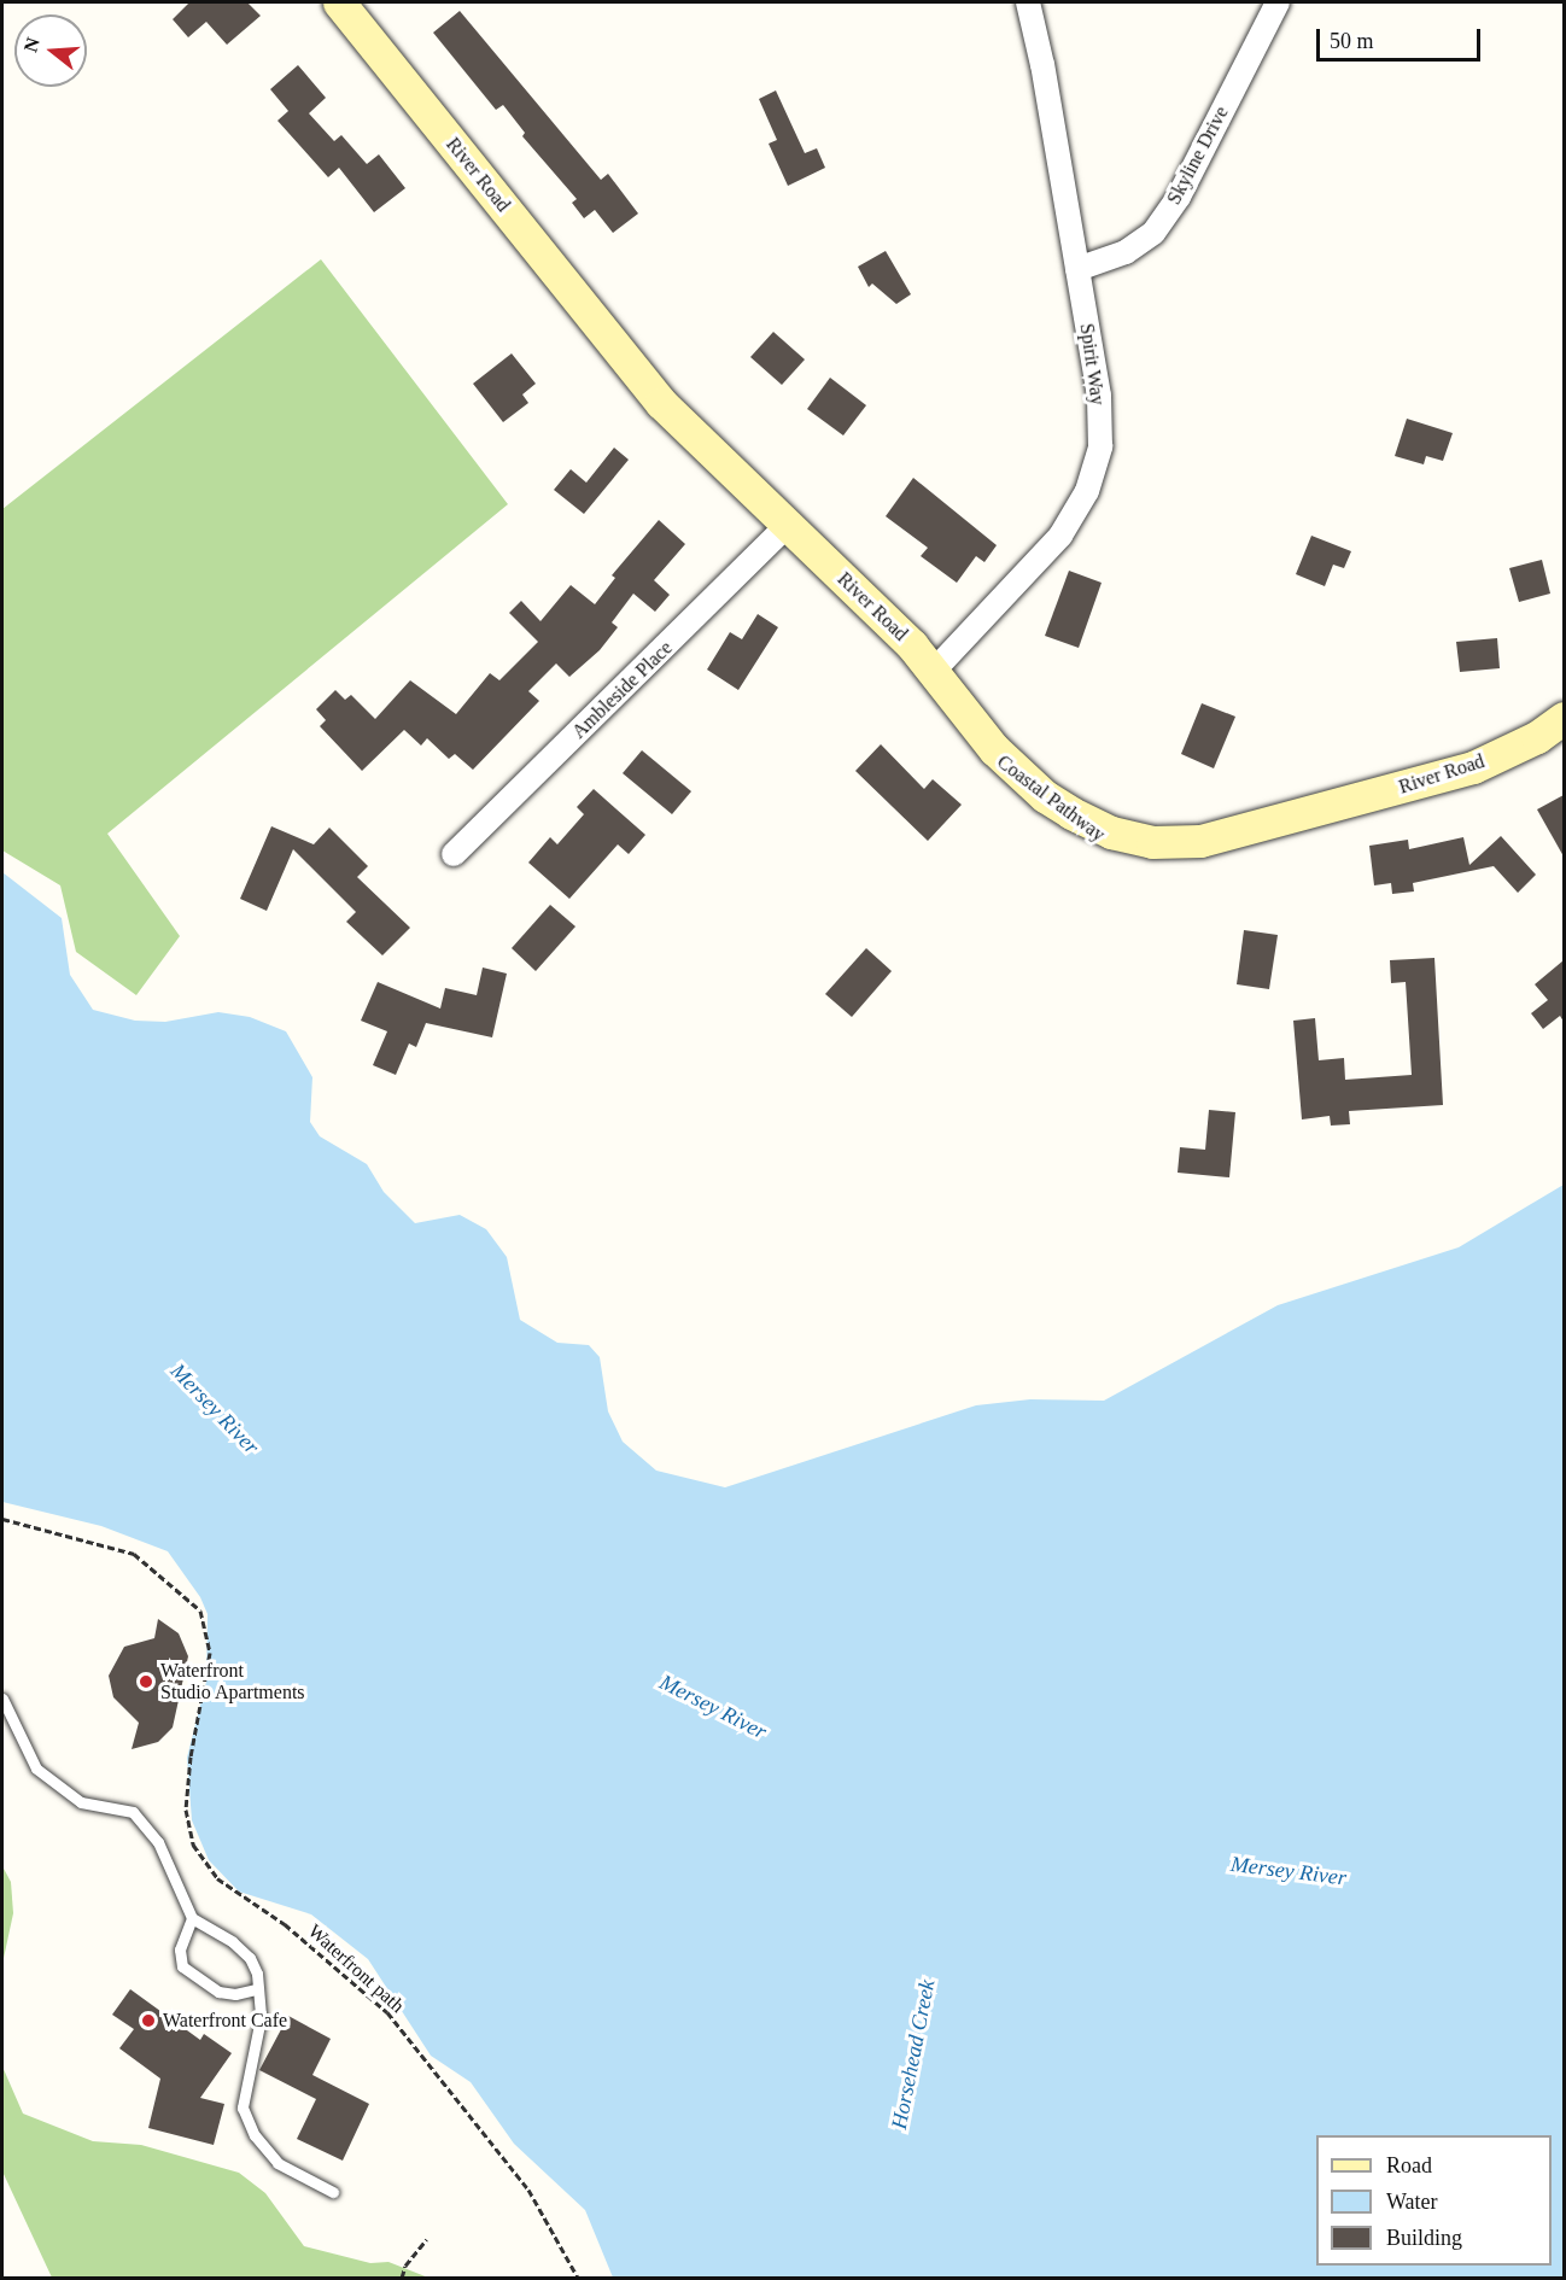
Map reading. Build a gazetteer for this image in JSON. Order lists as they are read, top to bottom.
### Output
{
  "streets": {
    "main road": ["River Road"],
    "street": ["Skyline Drive", "Spirit Way", "Ambleside Place"],
    "path": ["Waterfront path"]
  },
  "crossings": [
    ["Skyline Drive", "Spirit Way"],
    ["River Road", "Spirit Way"],
    ["River Road", "Ambleside Place"]
  ],
  "water": ["Mersey River", "Horsehead Creek"],
  "places": ["Waterfront Studio Apartments", "Waterfront Cafe"],
  "legend": ["Road", "Water", "Building"],
  "scale_bar": "50 m",
  "north": "left"
}
